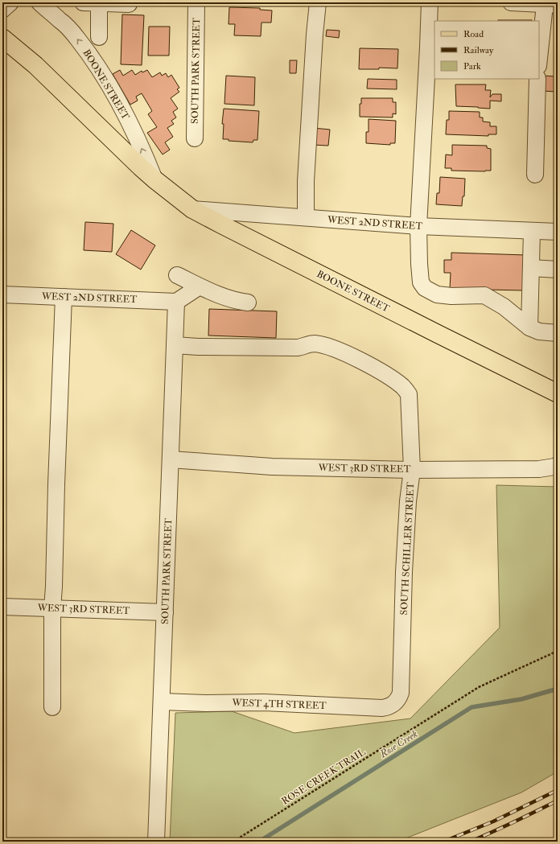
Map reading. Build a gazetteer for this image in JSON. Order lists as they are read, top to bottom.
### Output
{
  "streets": {
    "main road": ["BOONE STREET"],
    "street": [
      "SOUTH PARK STREET",
      "WEST 2ND STREET",
      "WEST 3RD STREET",
      "SOUTH SCHILLER STREET",
      "WEST 4TH STREET"
    ],
    "path": ["ROSE CREEK TRAIL"]
  },
  "crossings": [
    ["SOUTH PARK STREET", "WEST 2ND STREET"],
    ["SOUTH PARK STREET", "WEST 3RD STREET"],
    ["SOUTH PARK STREET", "SOUTH SCHILLER STREET"],
    ["SOUTH PARK STREET", "WEST 4TH STREET"],
    ["BOONE STREET", "WEST 2ND STREET"],
    ["WEST 3RD STREET", "SOUTH SCHILLER STREET"],
    ["SOUTH SCHILLER STREET", "WEST 4TH STREET"]
  ],
  "water": ["Rose Creek"],
  "legend": ["Road", "Railway", "Park"]
}
